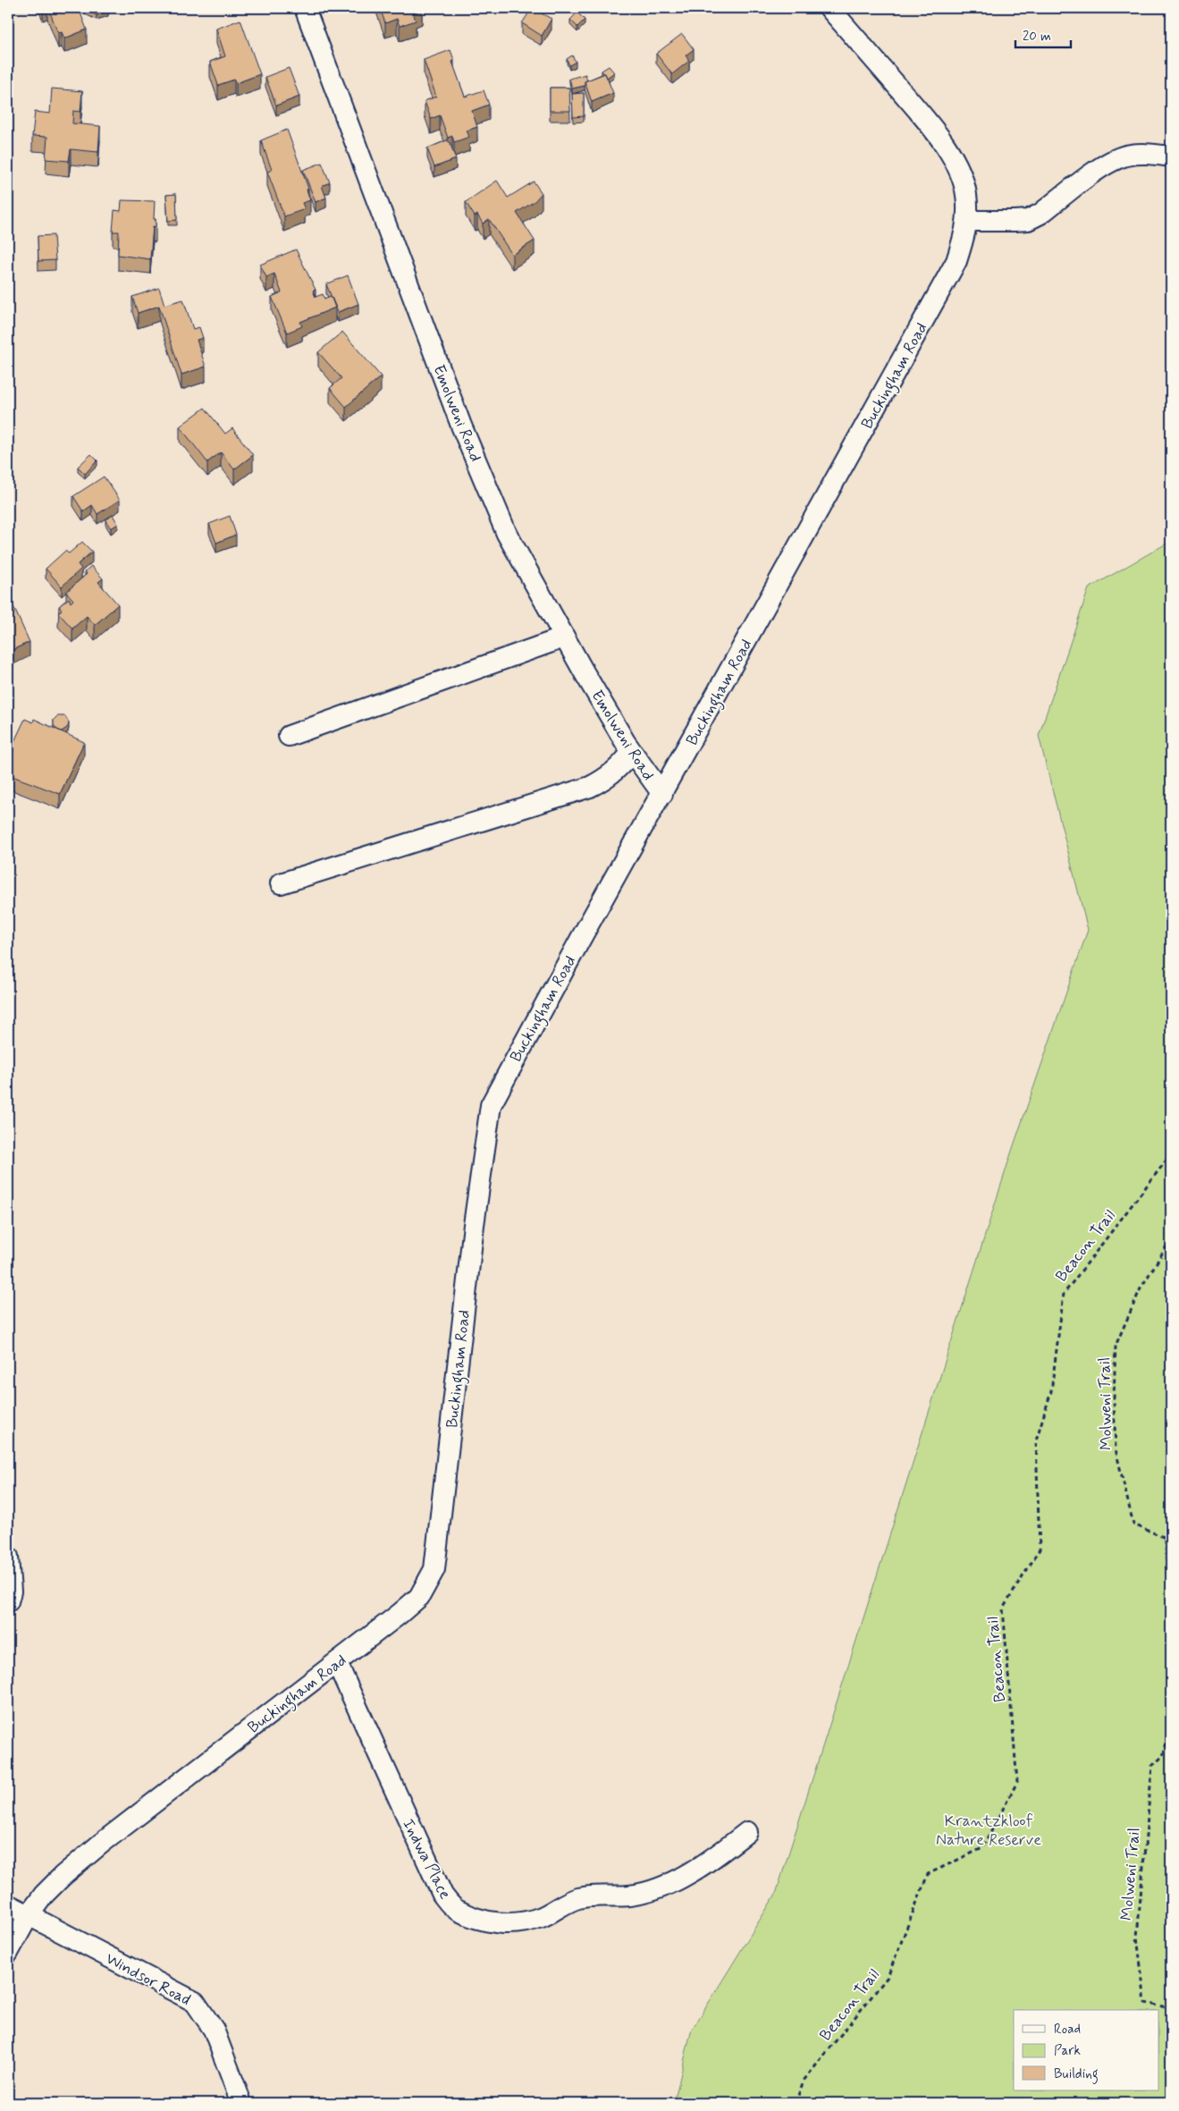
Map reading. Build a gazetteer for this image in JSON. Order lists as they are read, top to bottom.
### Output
{
  "streets": {
    "street": [
      "Buckingham Road",
      "Emolweni Road",
      "Indwa Place",
      "Windsor Road"
    ],
    "path": ["Beacon Trail", "Molweni Trail"]
  },
  "crossings": [
    ["Buckingham Road", "Emolweni Road"],
    ["Buckingham Road", "Indwa Place"],
    ["Buckingham Road", "Windsor Road"]
  ],
  "parks": ["Krantzkloof Nature Reserve"],
  "legend": ["Road", "Park", "Building"],
  "scale_bar": "20 m"
}
